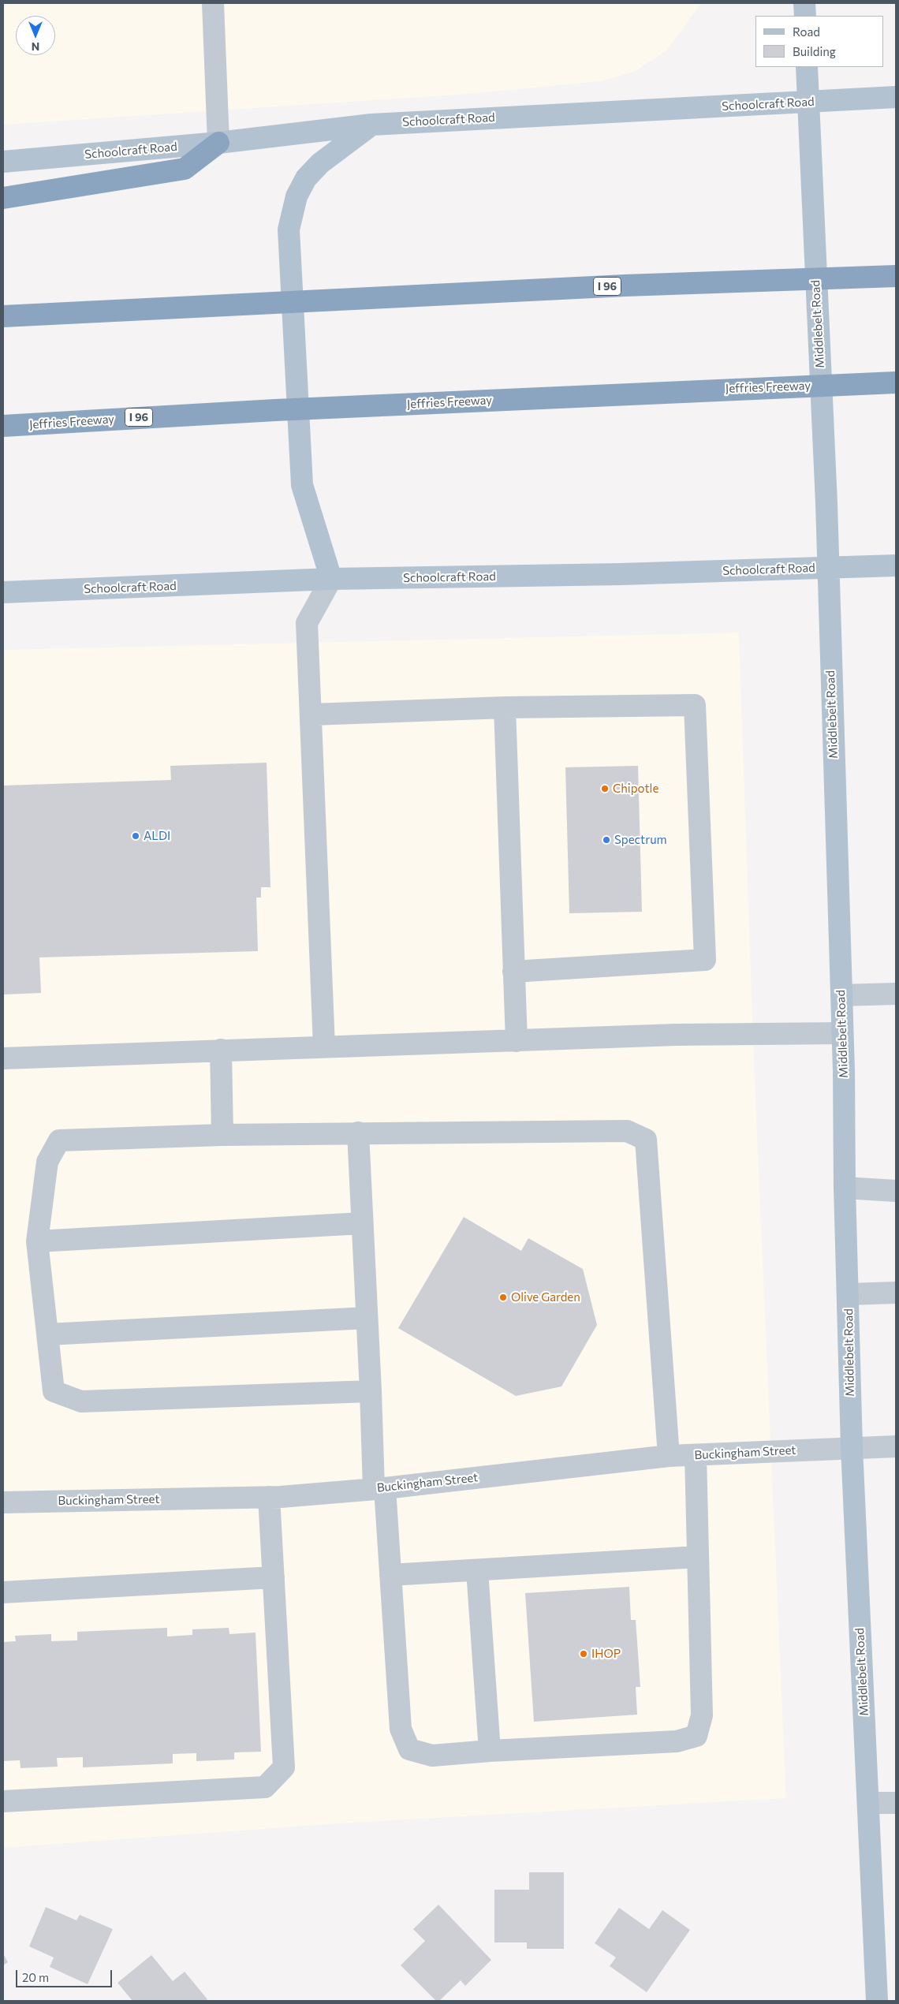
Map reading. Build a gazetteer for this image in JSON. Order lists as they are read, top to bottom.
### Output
{
  "streets": {
    "highway": ["I 96", "Jeffries Freeway"],
    "main road": ["Schoolcraft Road", "Middlebelt Road"],
    "street": ["Buckingham Street"]
  },
  "crossings": [
    ["Schoolcraft Road", "Middlebelt Road"],
    ["Middlebelt Road", "Buckingham Street"]
  ],
  "places": [
    "Chipotle",
    "ALDI",
    "Spectrum",
    "Olive Garden",
    "IHOP"
  ],
  "legend": ["Road", "Building"],
  "scale_bar": "20 m",
  "north": "bottom"
}
